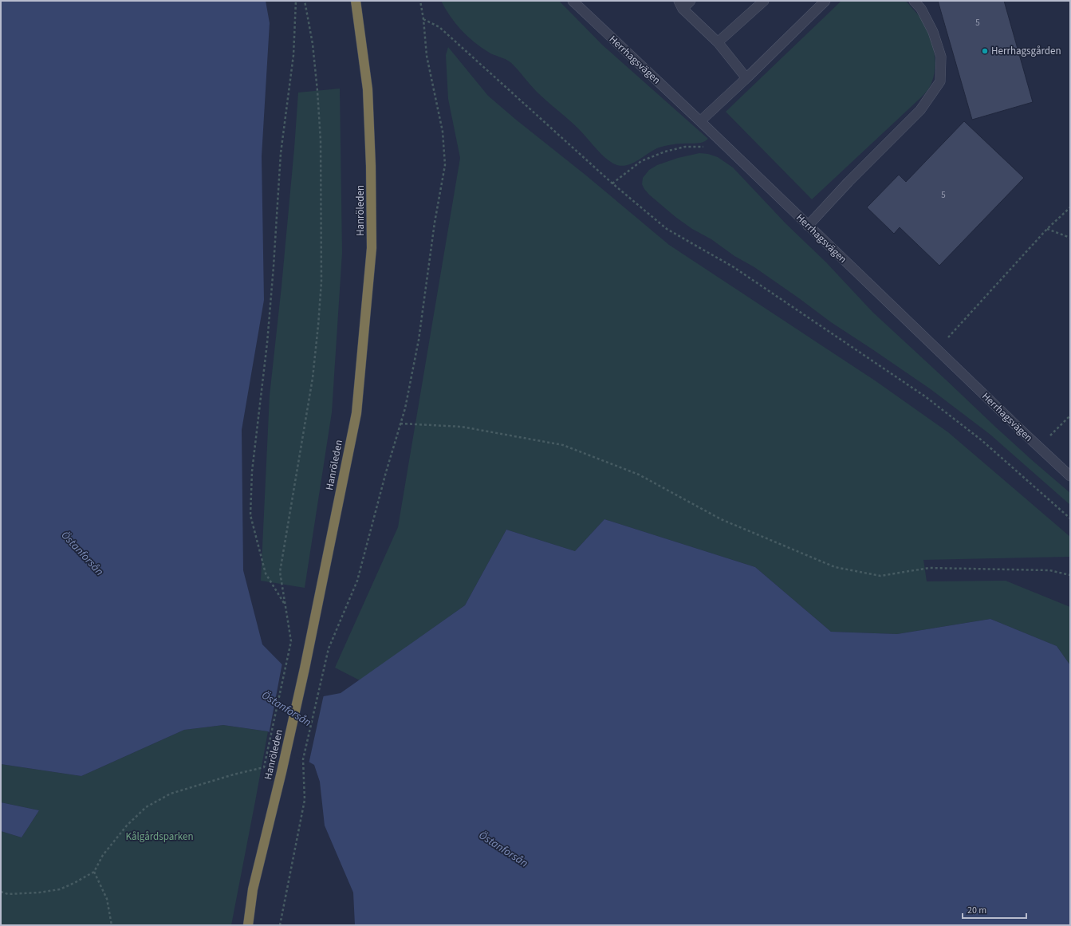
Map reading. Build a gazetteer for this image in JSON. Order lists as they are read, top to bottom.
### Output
{
  "streets": {
    "highway": ["Hanröleden"],
    "street": ["Herrhagsvägen"]
  },
  "water": ["Östanforsån"],
  "parks": ["Kålgårdsparken"],
  "places": ["Herrhagsgården"],
  "house_numbers": ["5", "5"],
  "scale_bar": "20 m"
}
